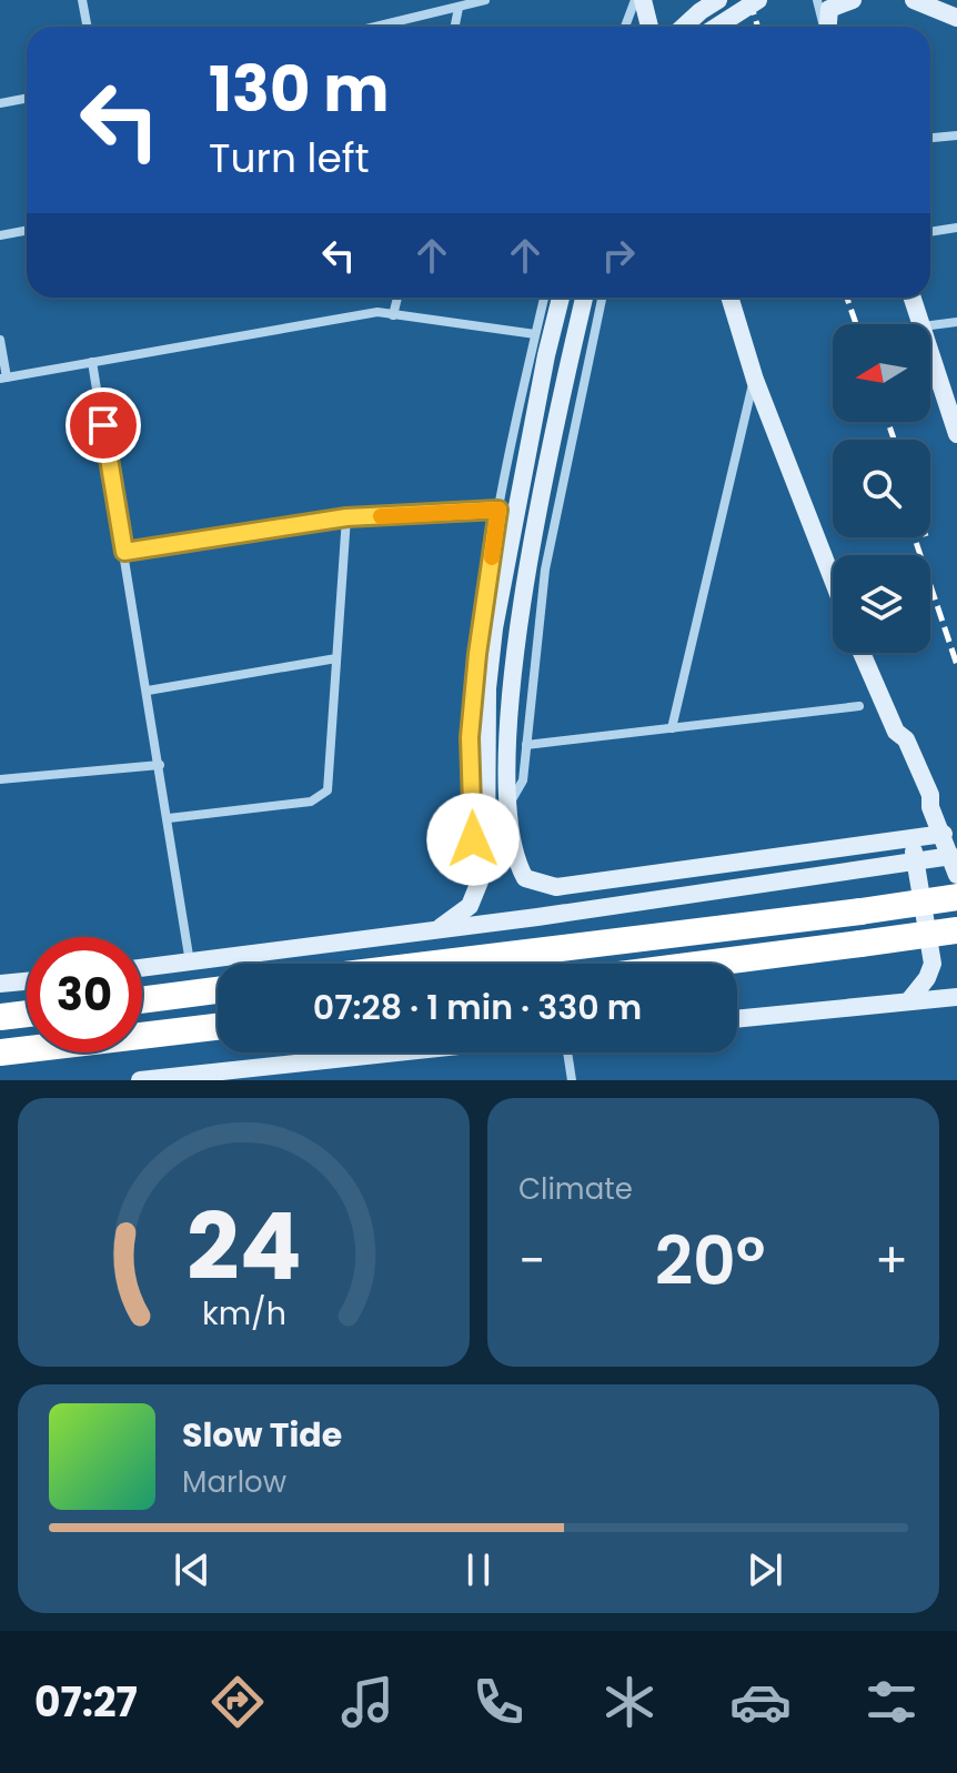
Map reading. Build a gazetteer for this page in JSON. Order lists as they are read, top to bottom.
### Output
{
  "north": "left",
  "page": {
    "turn": ["130 m", "Turn left"],
    "limit": "30",
    "trip": "07:28 · 1 min · 330 m",
    "tile": "Climate",
    "heat": ["−", "20°", "+"],
    "song": ["Slow Tide", "Marlow"],
    "tabs": "07:27",
    "gauge": ["24", "km/h"]
  }
}
